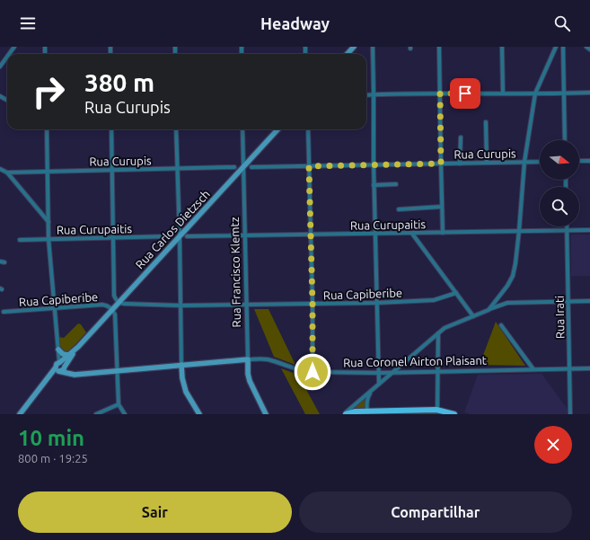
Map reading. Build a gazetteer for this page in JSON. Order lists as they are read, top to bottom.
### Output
{
  "streets": {
    "street": [
      "Rua Curupis",
      "Rua Curupaitis",
      "Rua Carlos Dietzsch",
      "Rua Francisco Klemtz",
      "Rua Capiberibe",
      "Rua Irati",
      "Rua Coronel Airton Plaisant"
    ]
  },
  "crossings": [
    ["Rua Curupaitis", "Rua Francisco Klemtz"],
    ["Rua Curupaitis", "Rua Irati"],
    ["Rua Carlos Dietzsch", "Rua Francisco Klemtz"],
    ["Rua Carlos Dietzsch", "Rua Capiberibe"],
    ["Rua Carlos Dietzsch", "Rua Coronel Airton Plaisant"],
    ["Rua Francisco Klemtz", "Rua Capiberibe"],
    ["Rua Francisco Klemtz", "Rua Coronel Airton Plaisant"],
    ["Rua Irati", "Rua Coronel Airton Plaisant"]
  ],
  "north": "right",
  "page": {
    "header": "Headway",
    "turn": ["380 m", "Rua Curupis"],
    "heading": ["10 min", "800 m · 19:25"],
    "buttons": ["Sair", "Compartilhar"]
  }
}
